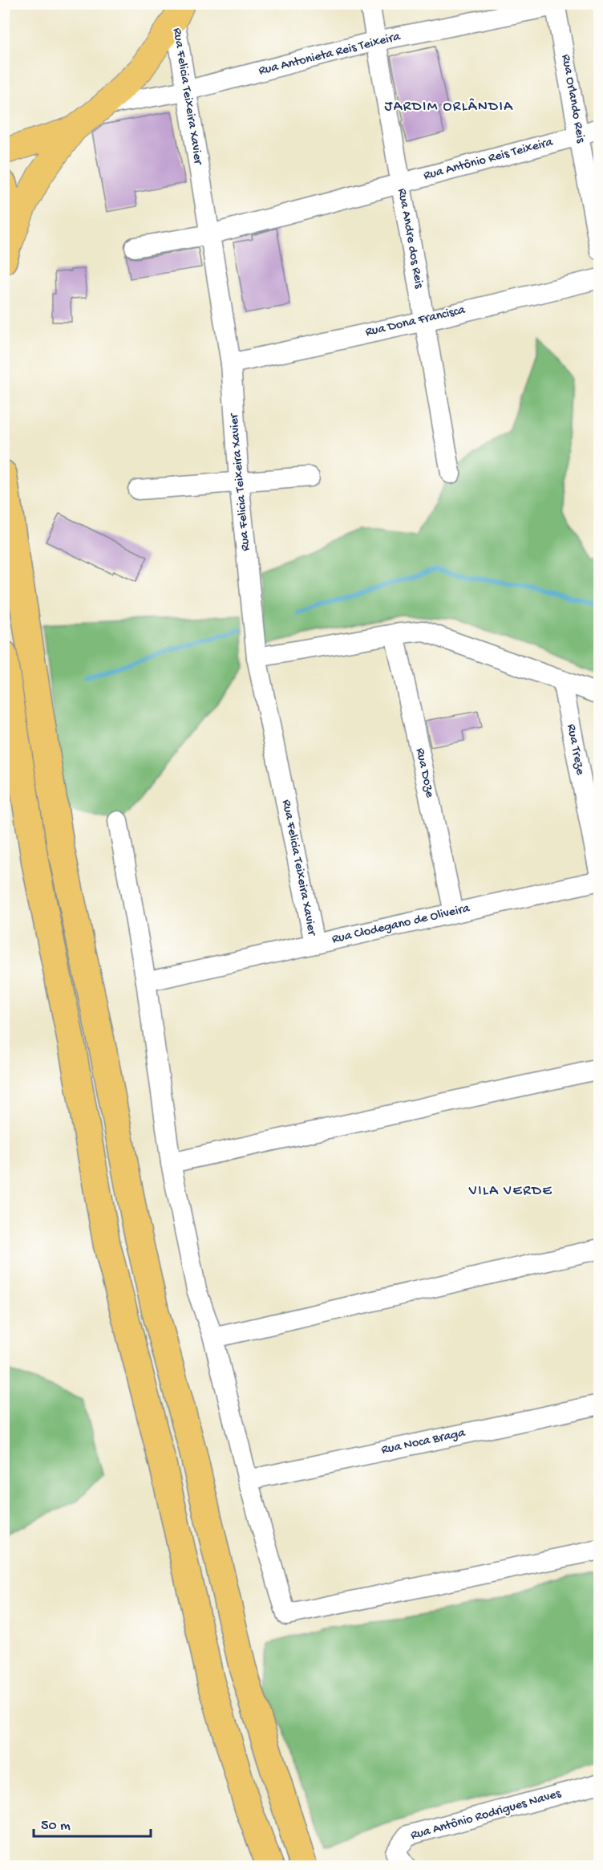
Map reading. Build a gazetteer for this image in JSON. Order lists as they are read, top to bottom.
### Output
{
  "streets": {
    "street": [
      "Rua Antonieta Reis Teixeira",
      "Rua Felicia Teixeira Xavier",
      "Rua Orlando Reis",
      "Rua Antônio Reis Teixeira",
      "Rua Andre dos Reis",
      "Rua Dona Francisca",
      "Rua Treze",
      "Rua Doze",
      "Rua Clodegano de Oliveira",
      "Rua Noca Braga",
      "Rua Antônio Rodrigues Naves"
    ]
  },
  "crossings": [
    ["Rua Antonieta Reis Teixeira", "Rua Felicia Teixeira Xavier"],
    ["Rua Antonieta Reis Teixeira", "Rua Orlando Reis"],
    ["Rua Antonieta Reis Teixeira", "Rua Andre dos Reis"],
    ["Rua Felicia Teixeira Xavier", "Rua Antônio Reis Teixeira"],
    ["Rua Felicia Teixeira Xavier", "Rua Dona Francisca"],
    ["Rua Felicia Teixeira Xavier", "Rua Clodegano de Oliveira"],
    ["Rua Orlando Reis", "Rua Antônio Reis Teixeira"],
    ["Rua Antônio Reis Teixeira", "Rua Andre dos Reis"],
    ["Rua Andre dos Reis", "Rua Dona Francisca"],
    ["Rua Doze", "Rua Clodegano de Oliveira"]
  ],
  "districts": ["JARDIM ORLÂNDIA", "VILA VERDE"],
  "scale_bar": "50 m"
}
